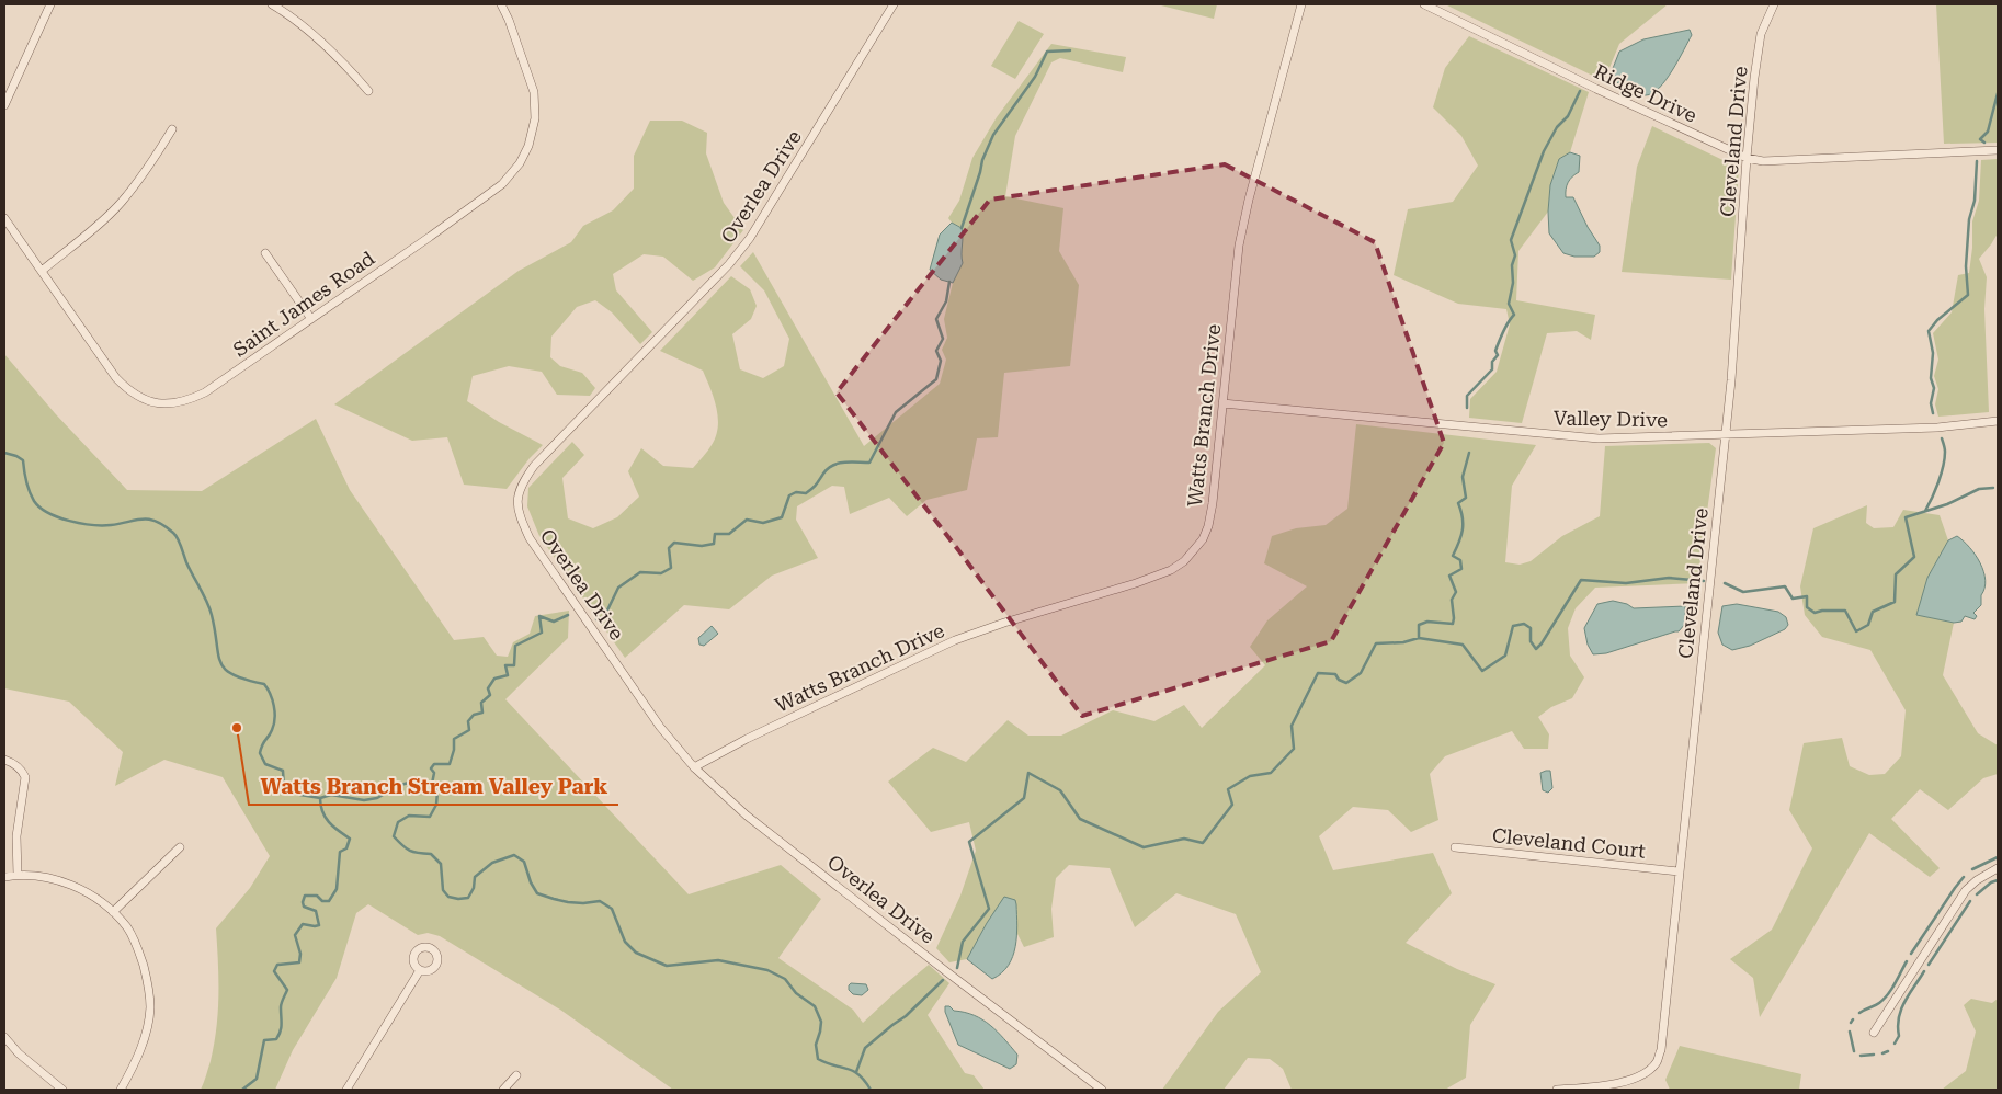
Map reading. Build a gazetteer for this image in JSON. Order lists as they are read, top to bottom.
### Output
{
  "streets": {
    "street": [
      "Ridge Drive",
      "Cleveland Drive",
      "Overlea Drive",
      "Saint James Road",
      "Watts Branch Drive",
      "Valley Drive",
      "Cleveland Court"
    ]
  },
  "crossings": [
    ["Ridge Drive", "Cleveland Drive"],
    ["Cleveland Drive", "Valley Drive"],
    ["Cleveland Drive", "Cleveland Court"],
    ["Overlea Drive", "Watts Branch Drive"],
    ["Watts Branch Drive", "Valley Drive"]
  ],
  "places": ["Watts Branch Stream Valley Park"]
}
